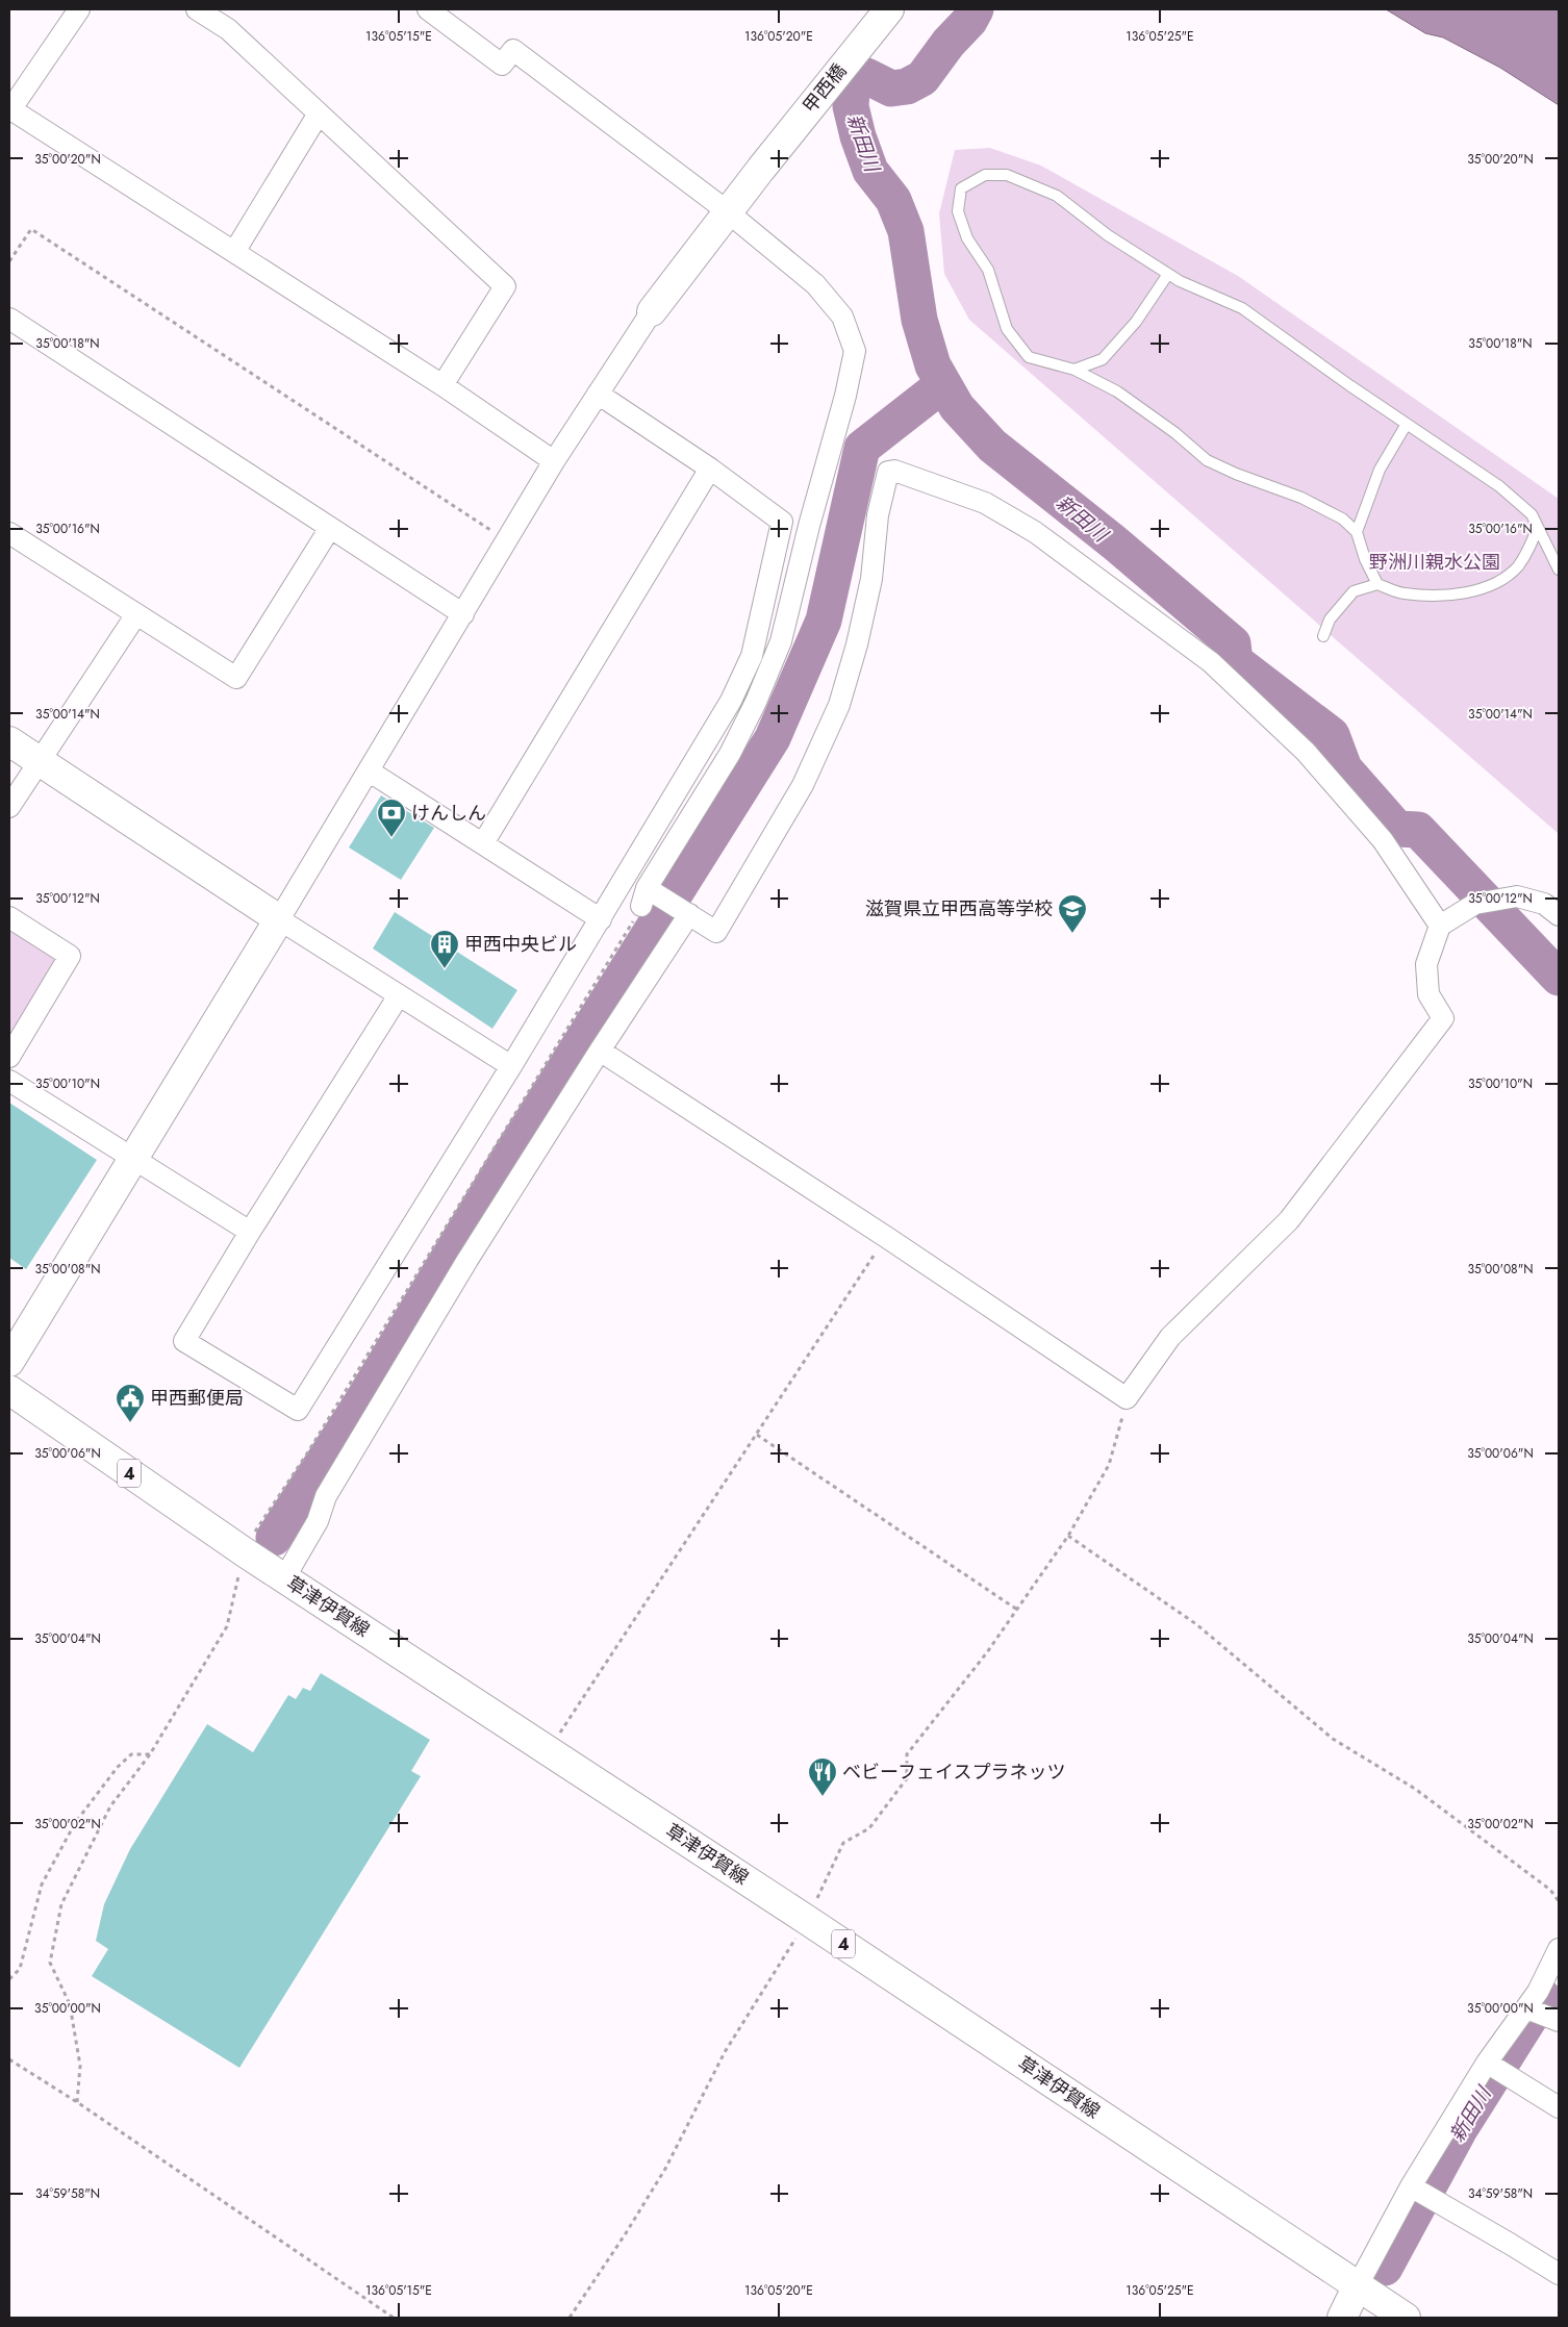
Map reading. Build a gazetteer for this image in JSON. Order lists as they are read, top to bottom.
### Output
{
  "streets": {
    "main road": ["甲西橋", "4", "草津伊賀線"]
  },
  "water": ["新田川"],
  "parks": ["野洲川親水公園"],
  "places": {
    "bank": ["けんしん"],
    "school or university": ["滋賀県立甲西高等学校"],
    "building": ["甲西中央ビル"],
    "public building": ["甲西郵便局"],
    "restaurant": ["ベビーフェイスプラネッツ"]
  },
  "coordinates": [
    "136°05'15\"E",
    "136°05'20\"E",
    "136°05'25\"E",
    "35°00'20\"N",
    "35°00'18\"N",
    "35°00'16\"N",
    "35°00'14\"N",
    "35°00'12\"N",
    "35°00'10\"N",
    "35°00'08\"N",
    "35°00'06\"N",
    "35°00'04\"N",
    "35°00'02\"N",
    "35°00'00\"N",
    "34°59'58\"N"
  ]
}
